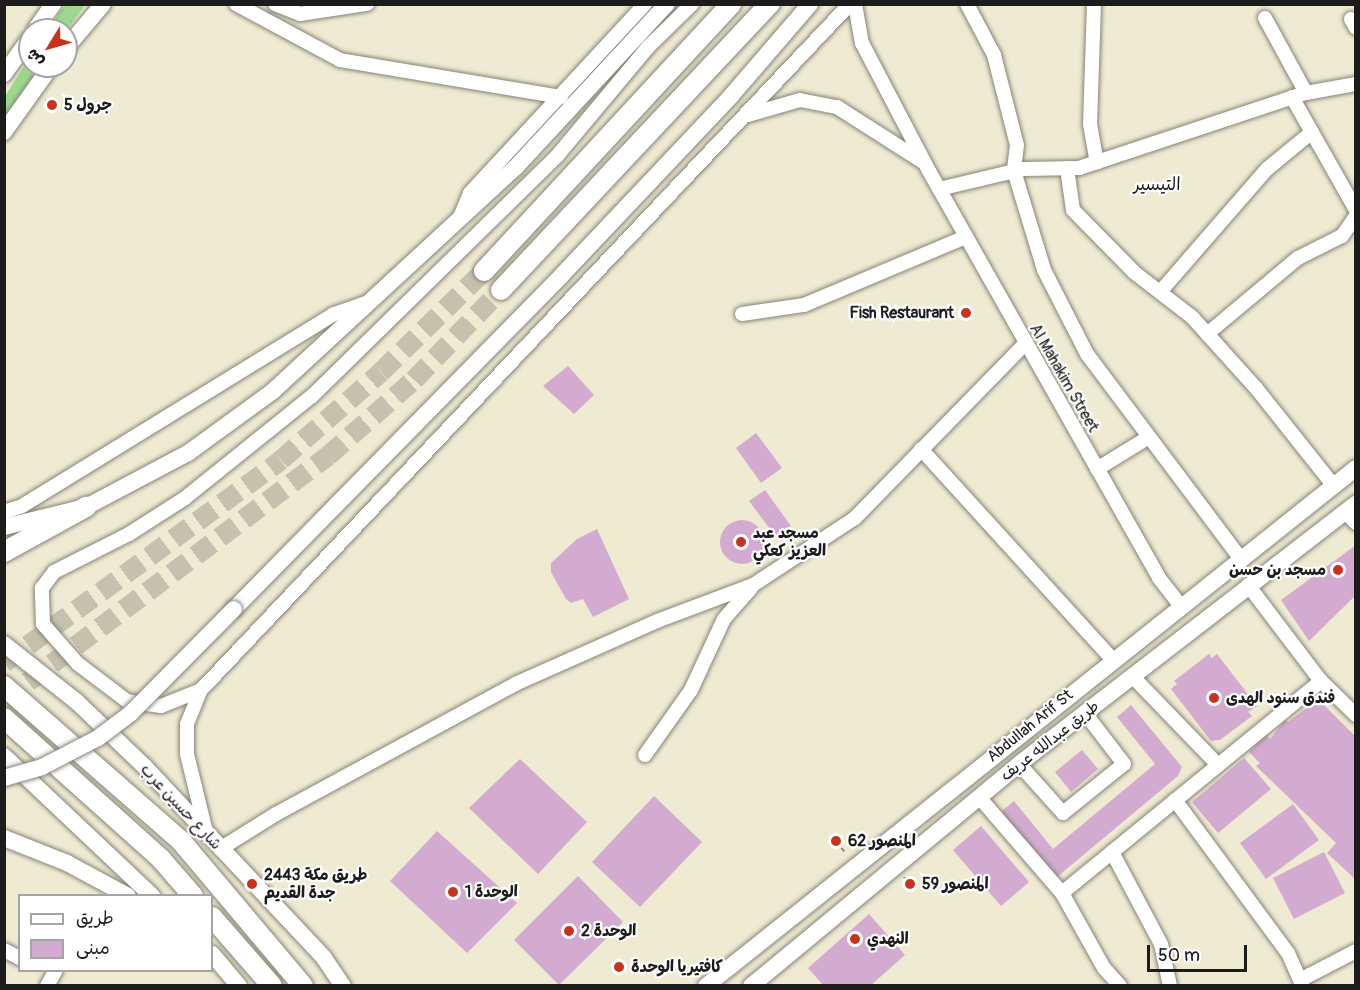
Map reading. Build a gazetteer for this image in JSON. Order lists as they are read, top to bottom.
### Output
{
  "streets": {
    "main road": ["Abdullah Arif St", "طريق عبدالله عريف", "شارع حسين عرب"],
    "street": ["Al Mahakim Street"]
  },
  "crossings": [
    ["Al Mahakim Street", "Abdullah Arif St"]
  ],
  "districts": ["التيسير"],
  "places": [
    "جرول 5",
    "Fish Restaurant",
    "مسجد عبد العزيز كعكي",
    "مسجد بن حسن",
    "فندق سنود الهدى",
    "المنصور 62",
    "2443 طريق مكة جدة القديم",
    "المنصور 59",
    "الوحدة 1",
    "الوحدة 2",
    "النهدي",
    "كافتيريا الوحدة"
  ],
  "legend": ["طريق", "مبنى"],
  "scale_bar": "50 m",
  "north": "bottom left"
}
